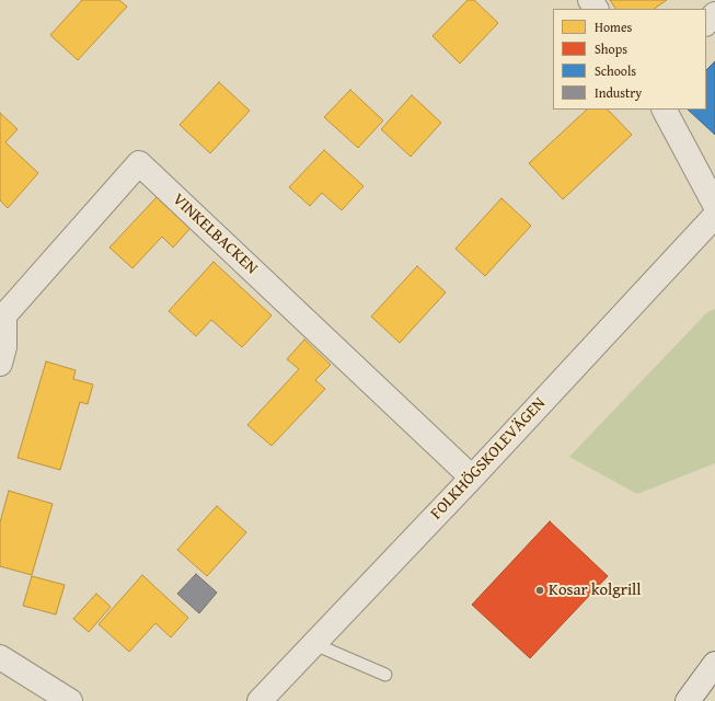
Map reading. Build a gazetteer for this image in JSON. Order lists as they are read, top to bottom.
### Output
{
  "streets": {
    "street": ["VINKELBACKEN", "FOLKHÖGSKOLEVÄGEN"]
  },
  "crossings": [
    ["VINKELBACKEN", "FOLKHÖGSKOLEVÄGEN"]
  ],
  "places": ["Kosar kolgrill"],
  "legend": [
    "Homes",
    "Shops",
    "Schools",
    "Industry"
  ]
}
